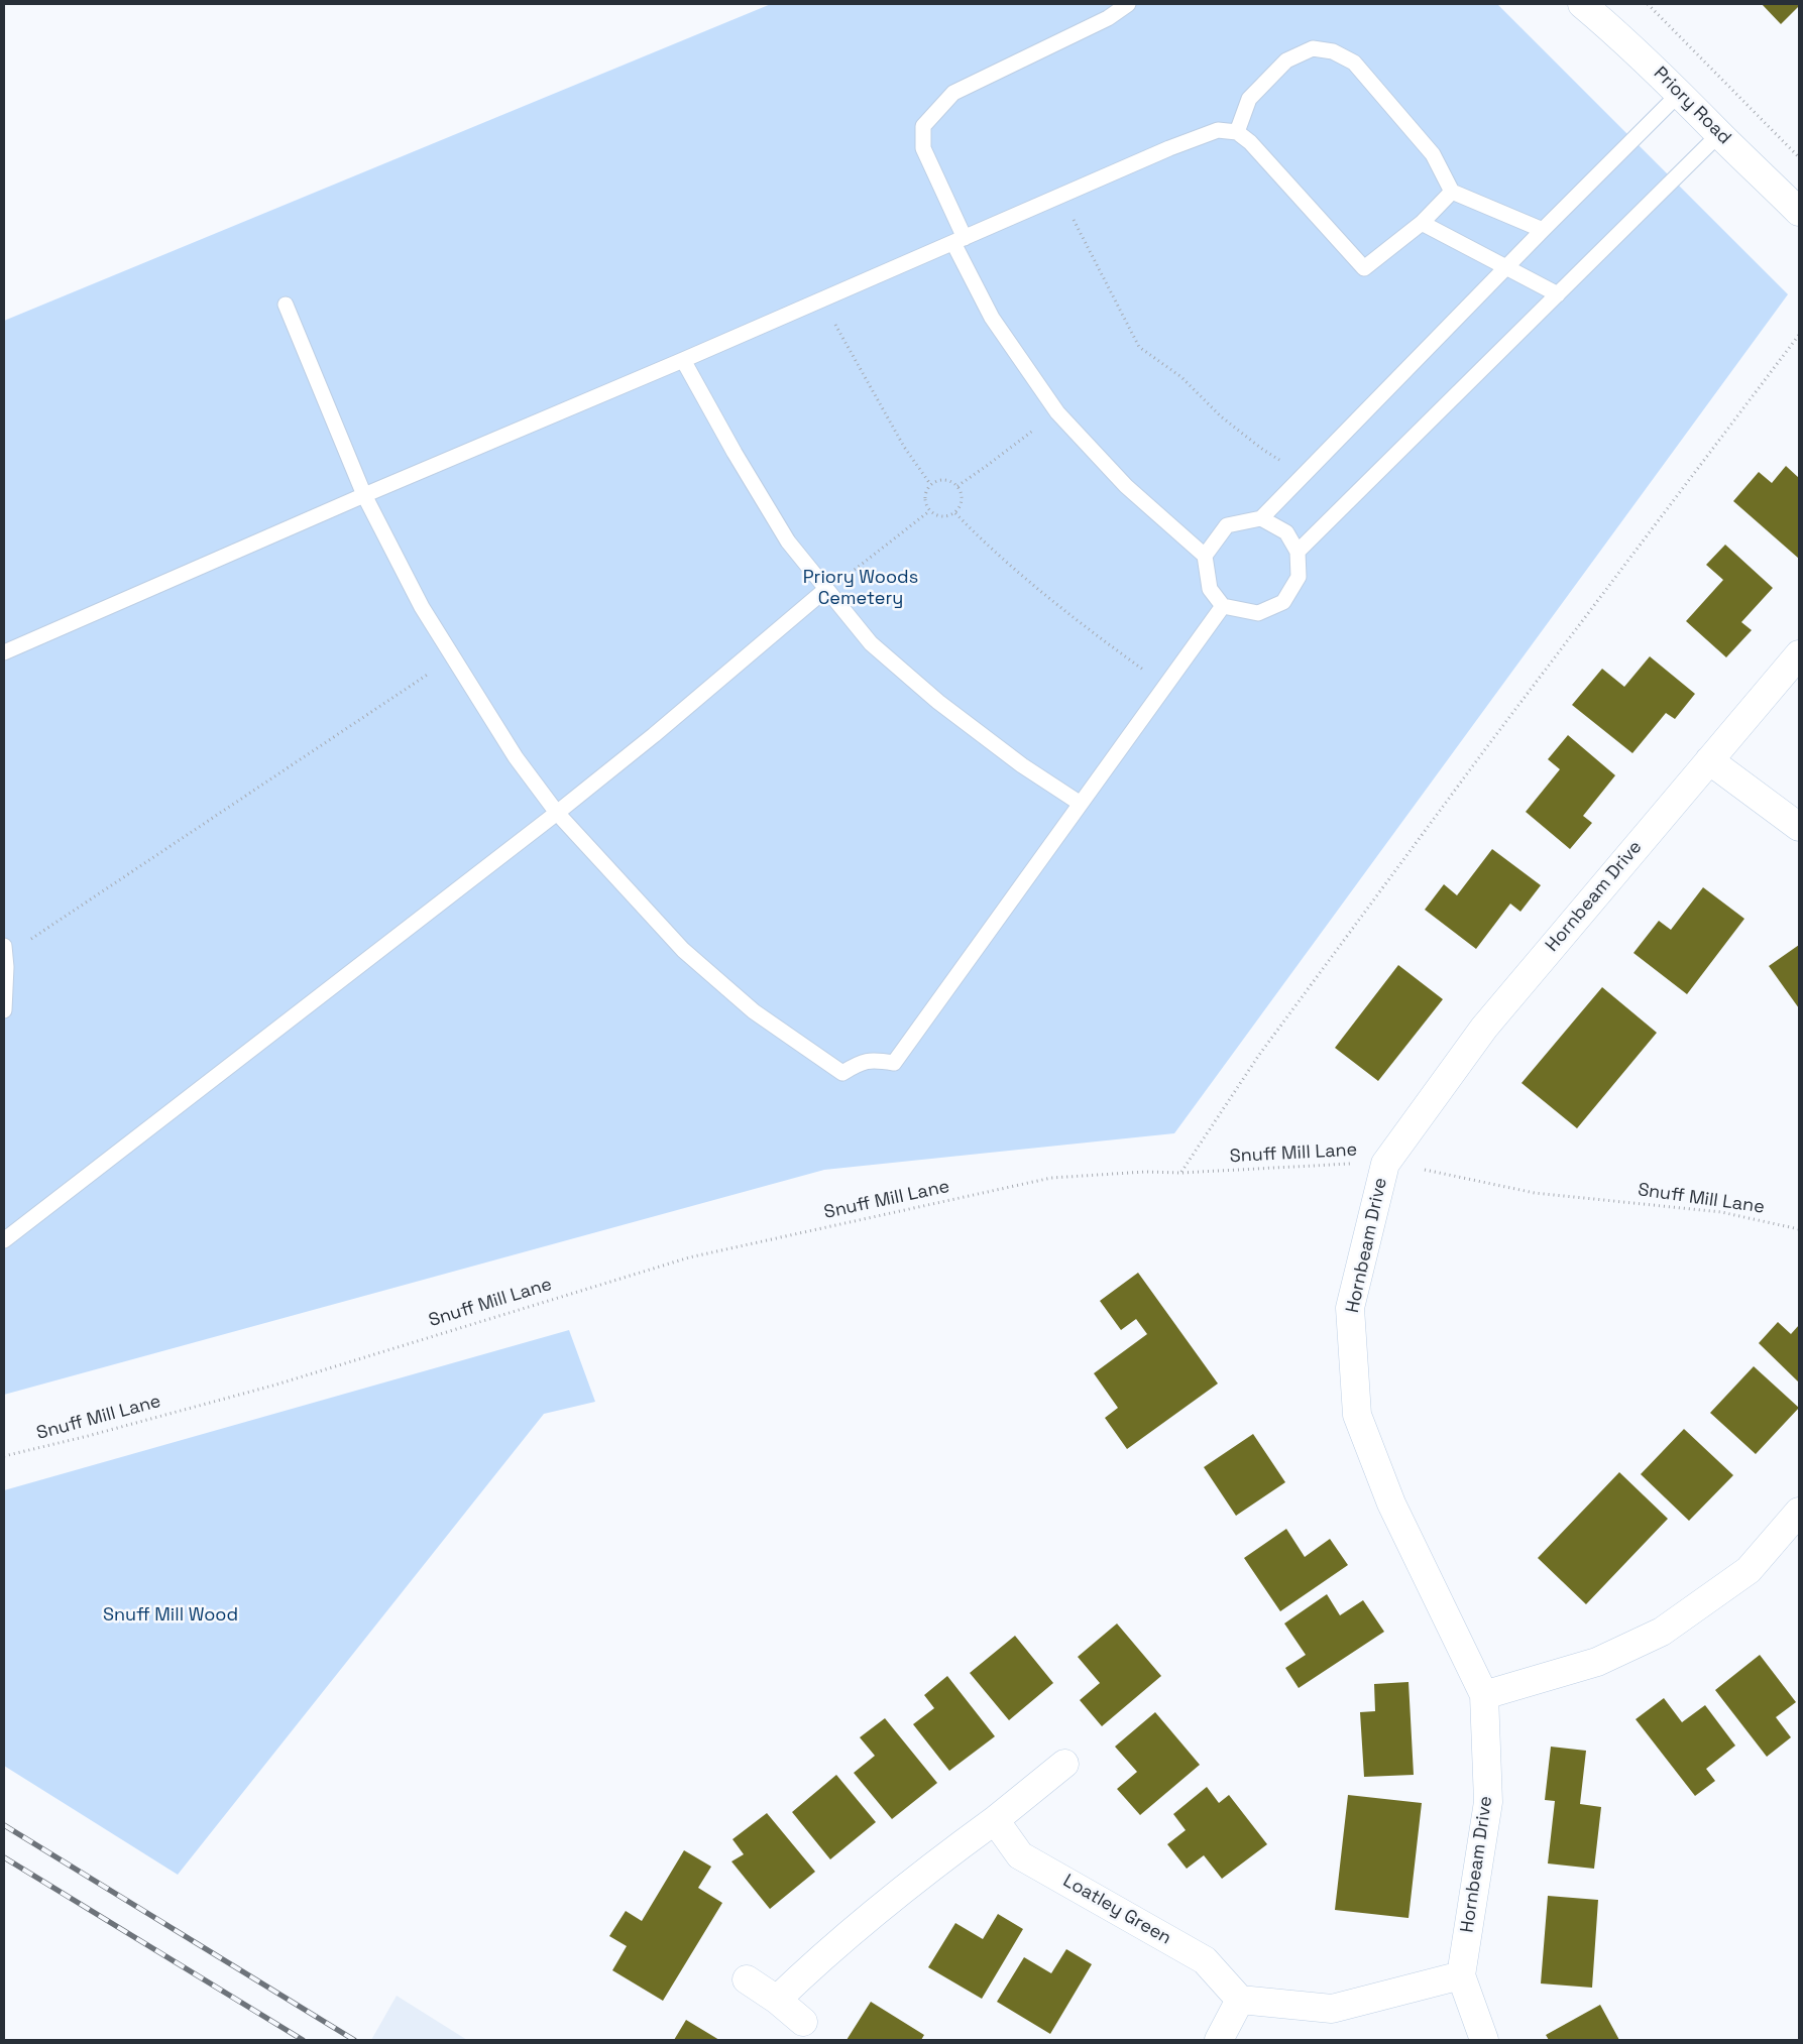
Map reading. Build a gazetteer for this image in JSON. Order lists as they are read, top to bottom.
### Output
{
  "streets": {
    "street": ["Priory Road", "Hornbeam Drive", "Loatley Green"],
    "path": ["Snuff Mill Lane"]
  },
  "crossings": [
    ["Hornbeam Drive", "Snuff Mill Lane"]
  ],
  "parks": ["Priory Woods Cemetery", "Snuff Mill Wood"]
}
